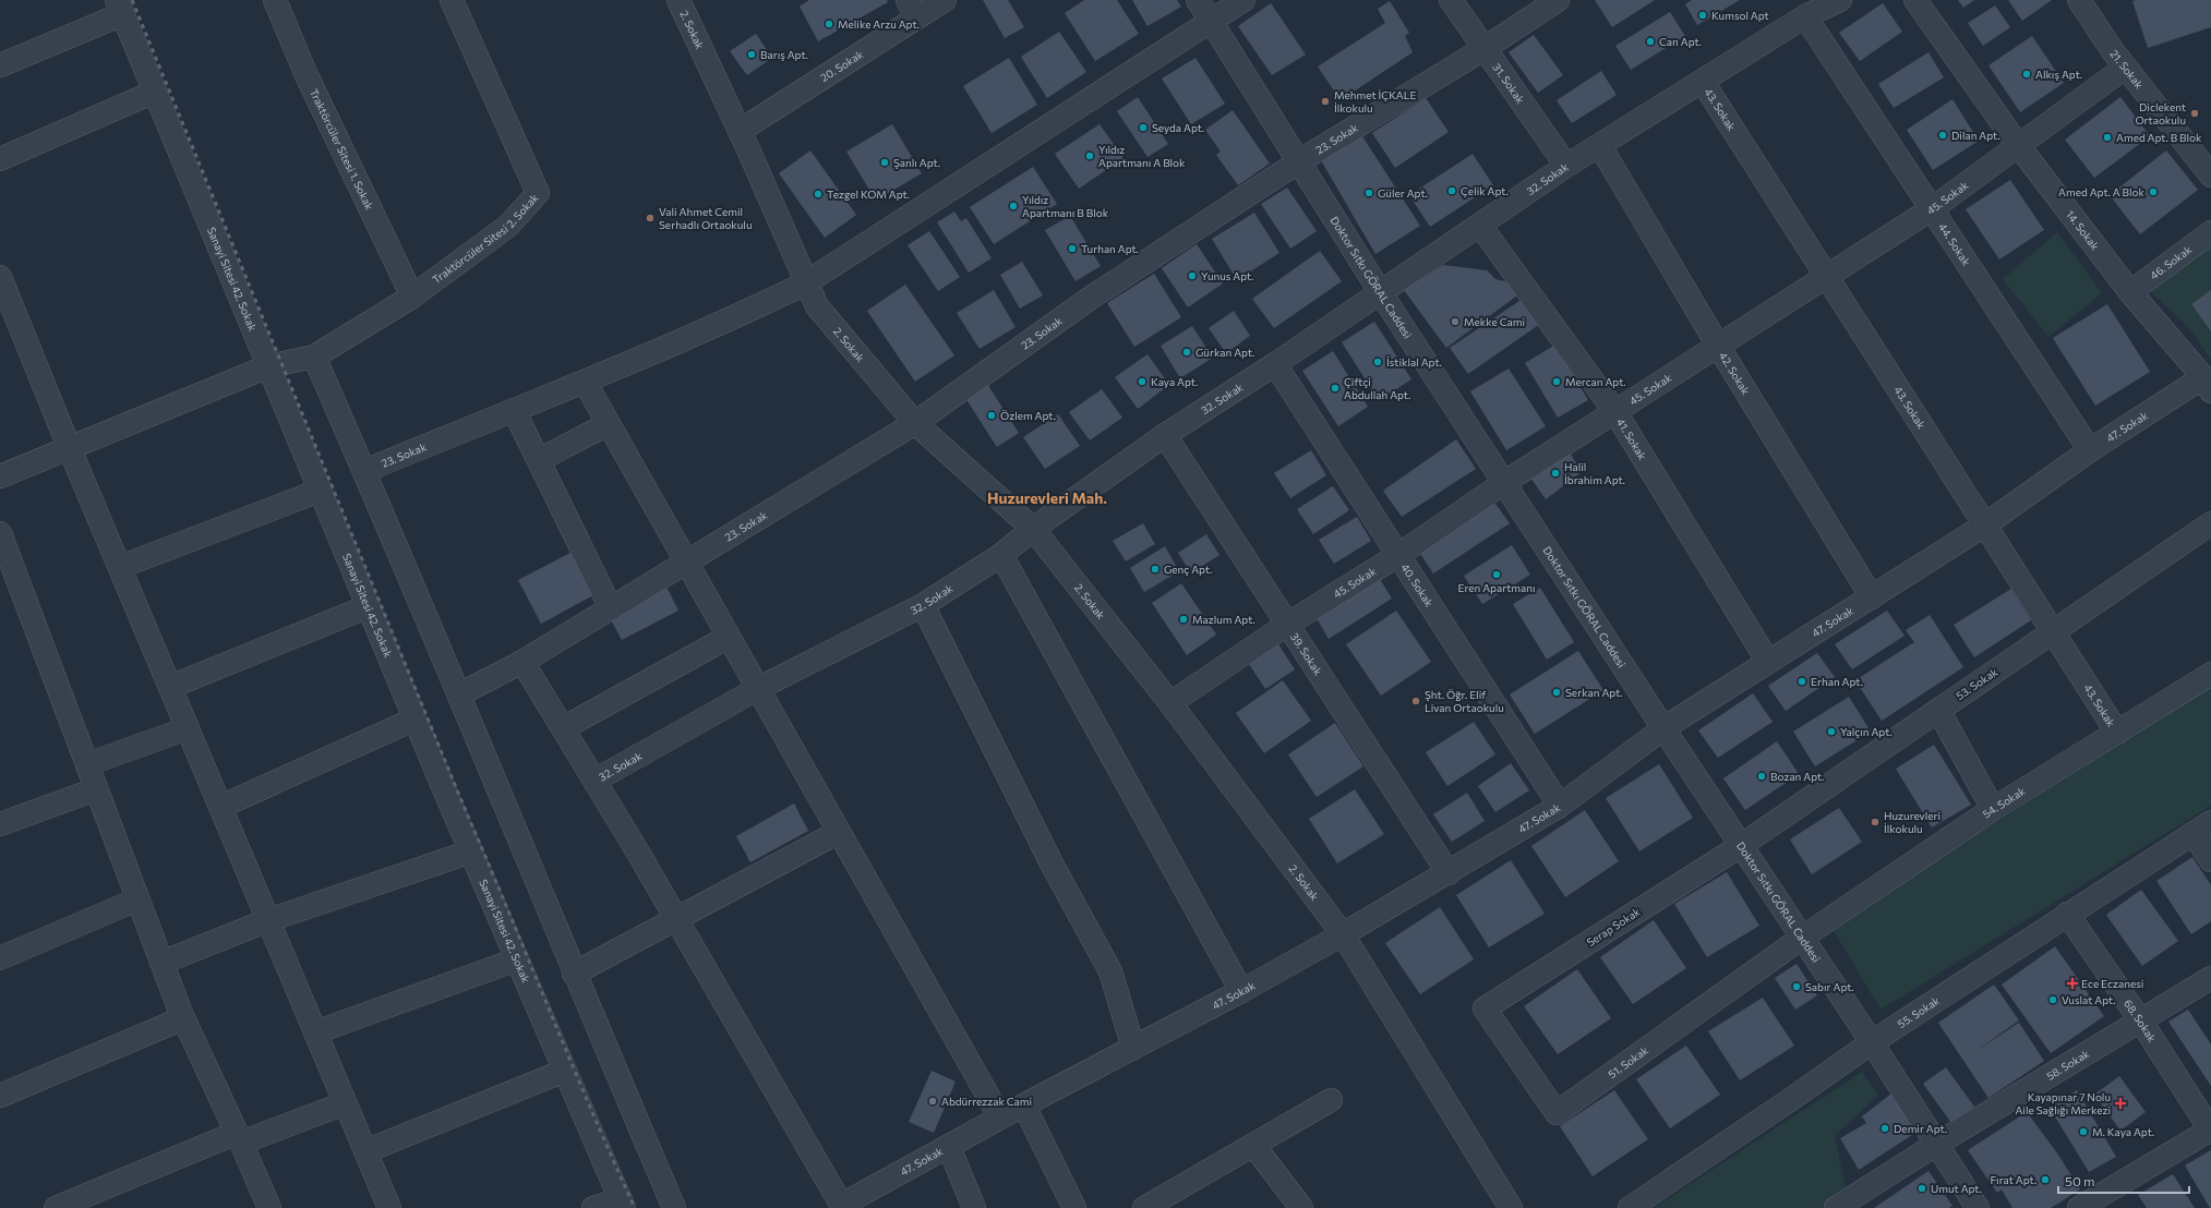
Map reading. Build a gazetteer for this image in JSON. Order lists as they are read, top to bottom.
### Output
{
  "streets": {
    "street": [
      "2. Sokak",
      "20. Sokak",
      "21. Sokak",
      "31. Sokak",
      "43. Sokak",
      "23. Sokak",
      "Traktörcüler Sitesi 1. Sokak",
      "32. Sokak",
      "45. Sokak",
      "14. Sokak",
      "Traktörcüler Sitesi 2. Sokak",
      "44. Sokak",
      "46. Sokak",
      "Doktor Sıtkı GÖRAL Caddesi",
      "Sanayi Sitesi 42. Sokak",
      "42. Sokak",
      "47. Sokak",
      "41. Sokak",
      "40. Sokak",
      "39. Sokak",
      "53. Sokak",
      "54. Sokak",
      "Serap Sokak",
      "55. Sokak",
      "68. Sokak",
      "51. Sokak",
      "58. Sokak"
    ]
  },
  "crossings": [
    ["2. Sokak", "20. Sokak"],
    ["2. Sokak", "23. Sokak"],
    ["2. Sokak", "32. Sokak"],
    ["2. Sokak", "45. Sokak"],
    ["2. Sokak", "47. Sokak"],
    ["21. Sokak", "45. Sokak"],
    ["31. Sokak", "23. Sokak"],
    ["31. Sokak", "32. Sokak"],
    ["43. Sokak", "32. Sokak"],
    ["43. Sokak", "45. Sokak"],
    ["43. Sokak", "47. Sokak"],
    ["43. Sokak", "53. Sokak"],
    ["43. Sokak", "54. Sokak"],
    ["23. Sokak", "Doktor Sıtkı GÖRAL Caddesi"],
    ["Traktörcüler Sitesi 1. Sokak", "Traktörcüler Sitesi 2. Sokak"],
    ["32. Sokak", "44. Sokak"],
    ["32. Sokak", "Doktor Sıtkı GÖRAL Caddesi"],
    ["32. Sokak", "42. Sokak"],
    ["32. Sokak", "41. Sokak"],
    ["32. Sokak", "40. Sokak"],
    ["32. Sokak", "39. Sokak"],
    ["45. Sokak", "14. Sokak"],
    ["45. Sokak", "44. Sokak"],
    ["45. Sokak", "Doktor Sıtkı GÖRAL Caddesi"],
    ["45. Sokak", "42. Sokak"],
    ["45. Sokak", "41. Sokak"],
    ["45. Sokak", "40. Sokak"],
    ["45. Sokak", "39. Sokak"],
    ["14. Sokak", "46. Sokak"],
    ["14. Sokak", "47. Sokak"],
    ["Traktörcüler Sitesi 2. Sokak", "Sanayi Sitesi 42. Sokak"],
    ["44. Sokak", "47. Sokak"],
    ["Doktor Sıtkı GÖRAL Caddesi", "47. Sokak"],
    ["Doktor Sıtkı GÖRAL Caddesi", "53. Sokak"],
    ["Doktor Sıtkı GÖRAL Caddesi", "54. Sokak"],
    ["Doktor Sıtkı GÖRAL Caddesi", "Serap Sokak"],
    ["Doktor Sıtkı GÖRAL Caddesi", "55. Sokak"],
    ["Doktor Sıtkı GÖRAL Caddesi", "51. Sokak"],
    ["Doktor Sıtkı GÖRAL Caddesi", "58. Sokak"],
    ["42. Sokak", "47. Sokak"],
    ["47. Sokak", "41. Sokak"],
    ["47. Sokak", "40. Sokak"],
    ["47. Sokak", "39. Sokak"],
    ["53. Sokak", "Serap Sokak"],
    ["54. Sokak", "51. Sokak"],
    ["Serap Sokak", "51. Sokak"],
    ["55. Sokak", "68. Sokak"],
    ["68. Sokak", "58. Sokak"]
  ],
  "districts": ["Huzurevleri Mah."],
  "places": {
    "other": [
      "Kumsol Apt",
      "Melike Arzu Apt.",
      "Can Apt.",
      "Barış Apt.",
      "Alkış Apt.",
      "Mehmet İÇKALE İlkokulu",
      "Diclekent Ortaokulu",
      "Seyda Apt.",
      "Dilan Apt.",
      "Amed Apt. B Blok",
      "Yıldız Apartmanı A Blok",
      "Şanlı Apt.",
      "Çelik Apt.",
      "Amed Apt. A Blok",
      "Güler Apt.",
      "Tezgel KOM Apt.",
      "Yıldız Apartmanı B Blok",
      "Vali Ahmet Cemil Serhadlı Ortaokulu",
      "Turhan Apt.",
      "Yunus Apt.",
      "Mekke Cami",
      "Gürkan Apt.",
      "İstiklal Apt.",
      "Kaya Apt.",
      "Mercan Apt.",
      "Çiftçi Abdullah Apt.",
      "Özlem Apt.",
      "Halil İbrahim Apt.",
      "Genç Apt.",
      "Eren Apartmanı",
      "Mazlum Apt.",
      "Erhan Apt.",
      "Serkan Apt.",
      "Şht. Öğr. Elif Livan Ortaokulu",
      "Yalçın Apt.",
      "Bozan Apt.",
      "Huzurevleri İlkokulu",
      "Sabır Apt.",
      "Vuslat Apt.",
      "Abdürrezzak Cami",
      "Demir Apt.",
      "M. Kaya Apt.",
      "Fırat Apt.",
      "Umut Apt."
    ],
    "health": ["Ece Eczanesi", "Kayapınar 7 Nolu Aile Sağlığı Merkezi"]
  },
  "scale_bar": "50 m"
}
